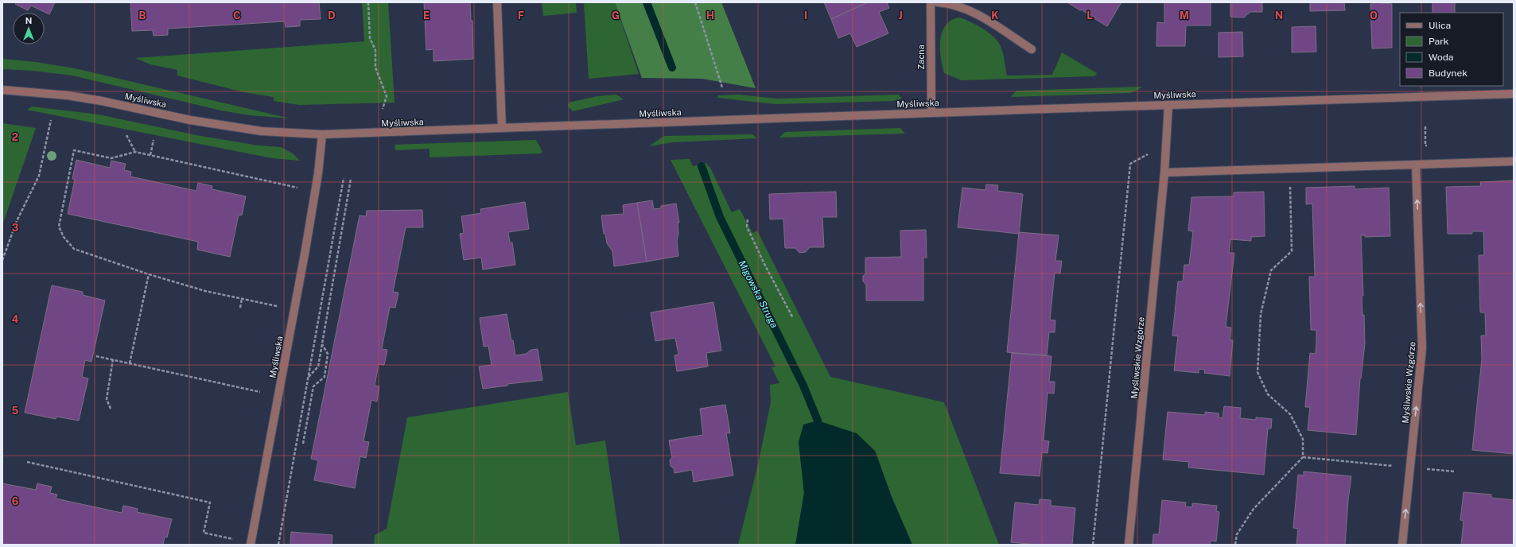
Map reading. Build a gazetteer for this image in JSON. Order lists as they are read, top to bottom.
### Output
{
  "streets": {
    "street": ["Zacna", "Myśliwska", "Myśliwskie Wzgórze"]
  },
  "crossings": [
    ["Zacna", "Myśliwska"],
    ["Myśliwska", "Myśliwskie Wzgórze"]
  ],
  "one_way": ["Myśliwskie Wzgórze"],
  "water": ["Migowska Struga"],
  "legend": [
    "Ulica",
    "Park",
    "Woda",
    "Budynek"
  ],
  "north": "top",
  "grid": {
    "columns": [
      "B",
      "C",
      "D",
      "E",
      "F",
      "G",
      "H",
      "I",
      "J",
      "K",
      "L",
      "M",
      "N",
      "O"
    ],
    "rows": [
      "2",
      "3",
      "4",
      "5",
      "6"
    ]
  }
}
